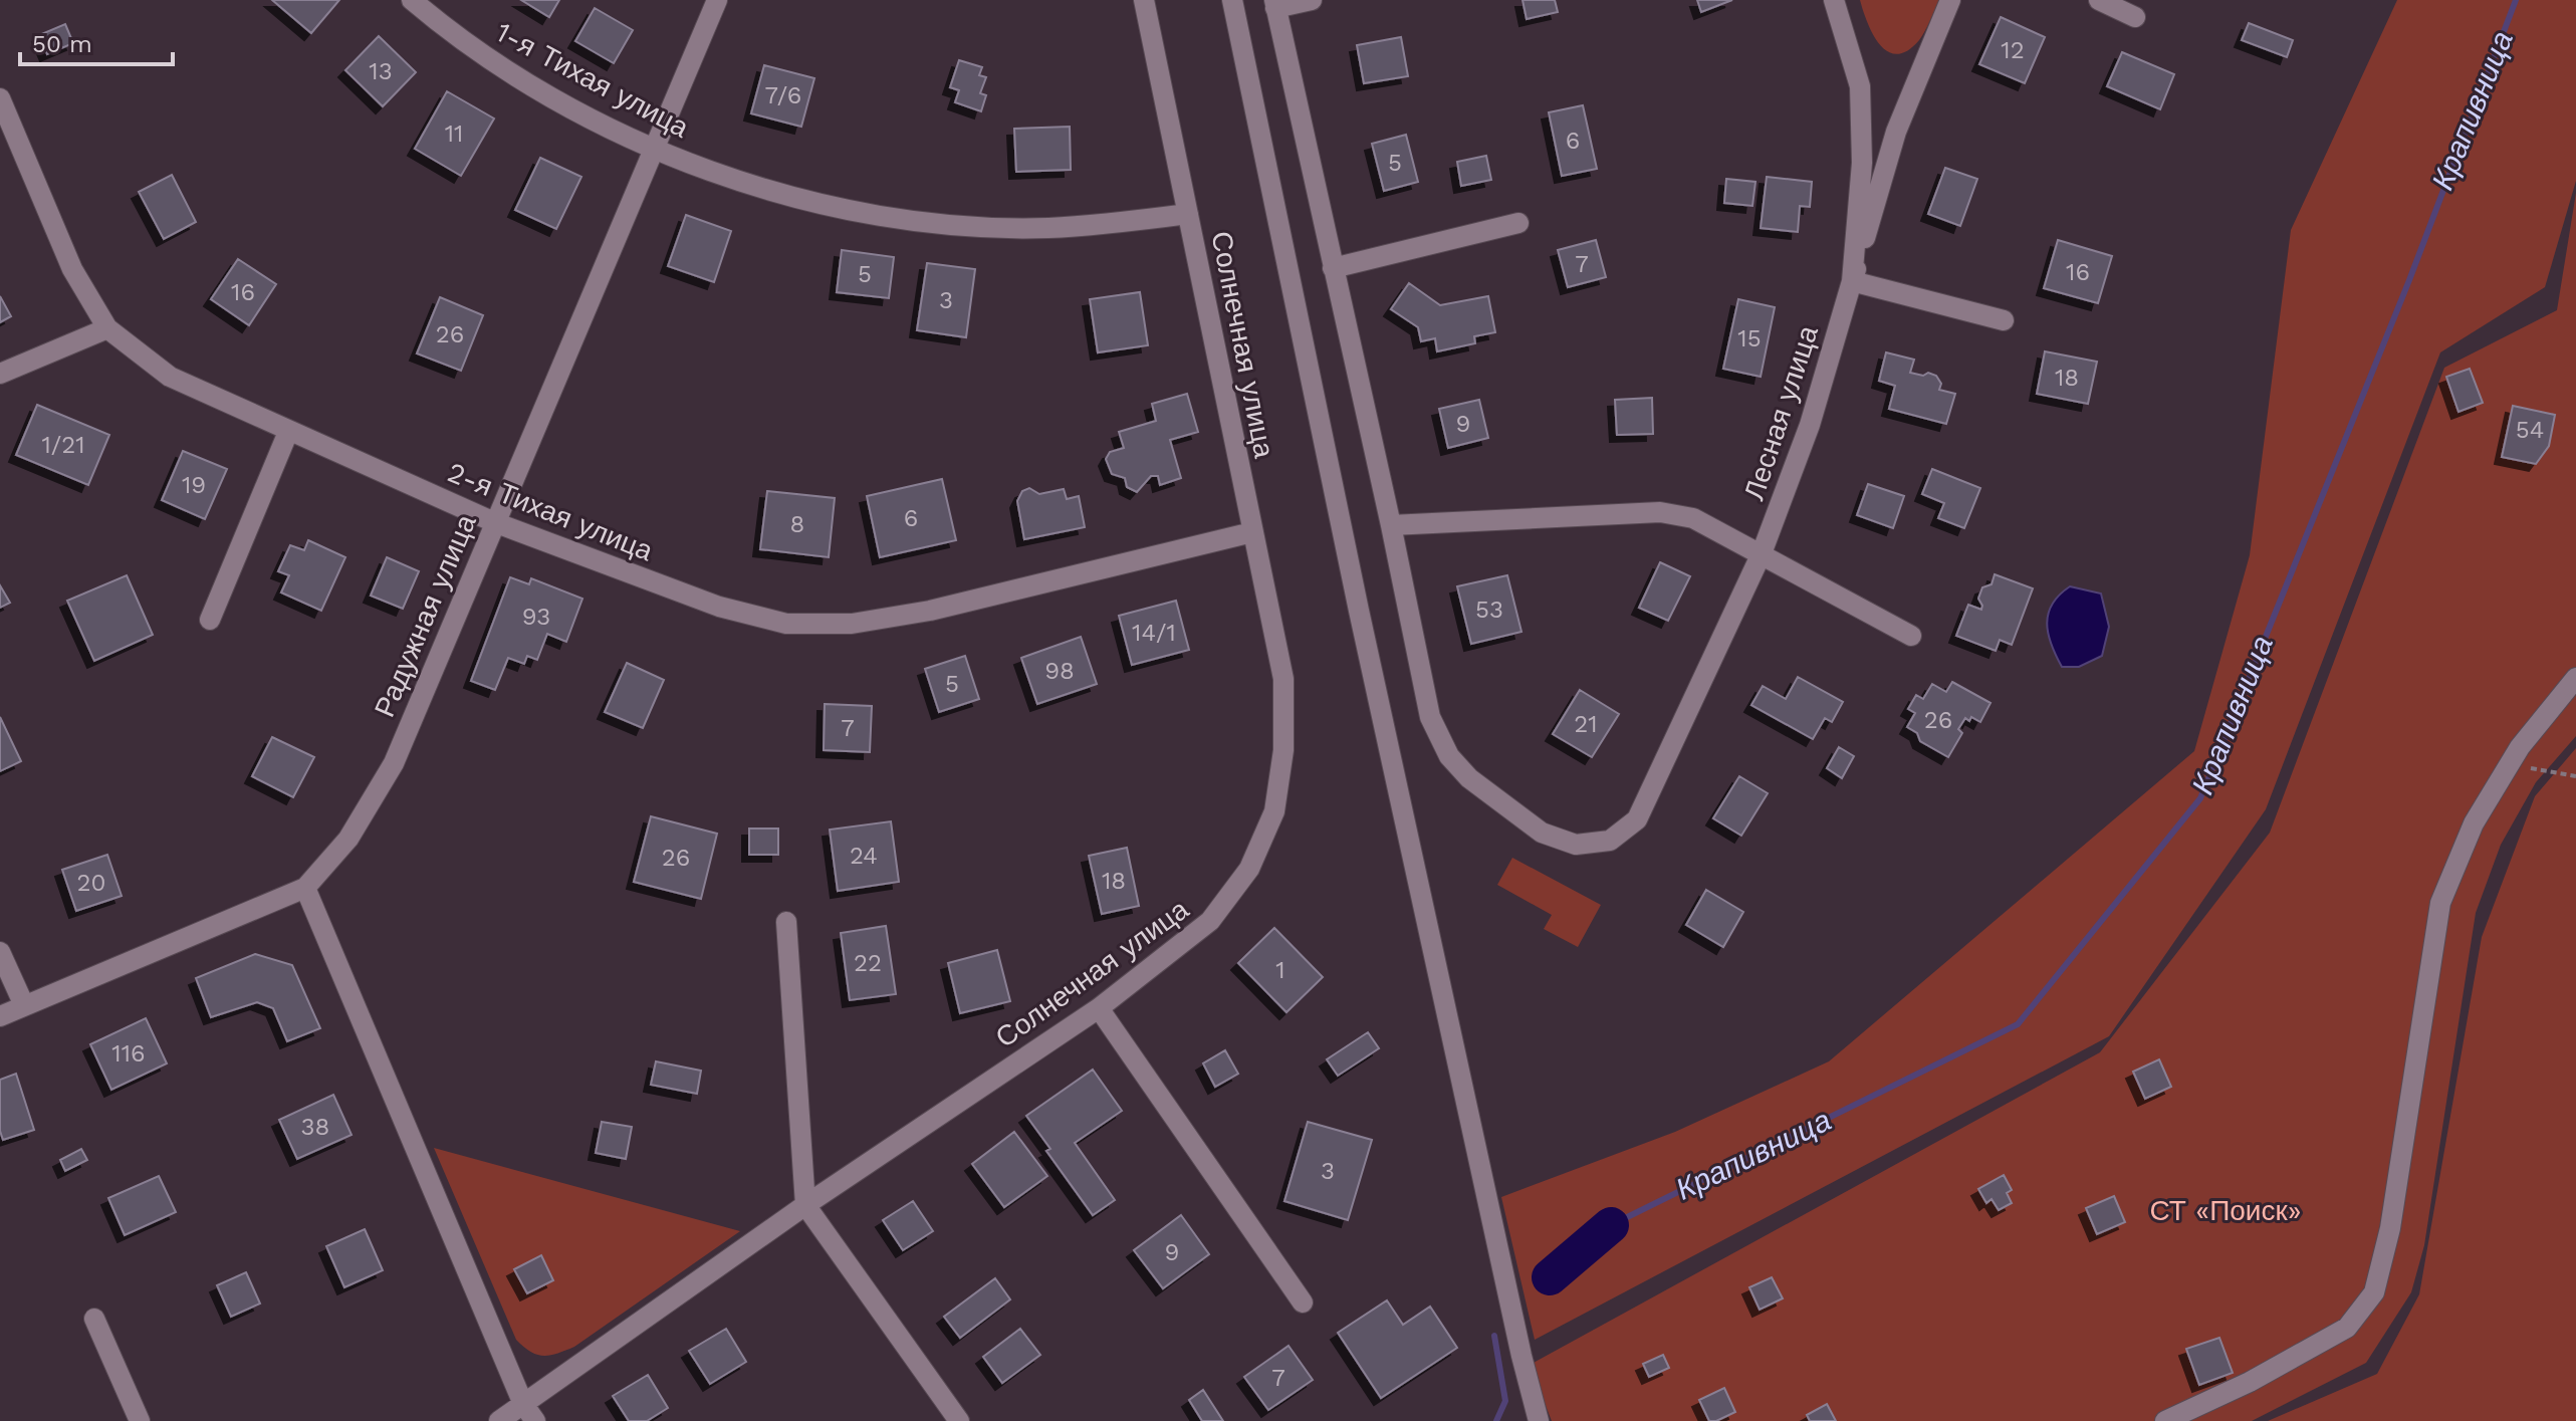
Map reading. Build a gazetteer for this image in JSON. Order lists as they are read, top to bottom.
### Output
{
  "streets": {
    "street": [
      "1-я Тихая улица",
      "Солнечная улица",
      "Лесная улица",
      "2-я Тихая улица",
      "Радужная улица"
    ]
  },
  "crossings": [
    ["1-я Тихая улица", "Солнечная улица"],
    ["1-я Тихая улица", "Радужная улица"],
    ["Солнечная улица", "2-я Тихая улица"],
    ["2-я Тихая улица", "Радужная улица"]
  ],
  "water": ["Крапивница"],
  "parks": ["СТ «Поиск»"],
  "house_numbers": [
    "12",
    "13",
    "7/6",
    "11",
    "6",
    "5",
    "7",
    "16",
    "5",
    "16",
    "3",
    "26",
    "15",
    "18",
    "9",
    "54",
    "1/21",
    "19",
    "6",
    "8",
    "53",
    "93",
    "14/1",
    "98",
    "5",
    "26",
    "21",
    "7",
    "24",
    "26",
    "18",
    "20",
    "22",
    "1",
    "116",
    "38",
    "3",
    "9",
    "7"
  ],
  "scale_bar": "50 m"
}
